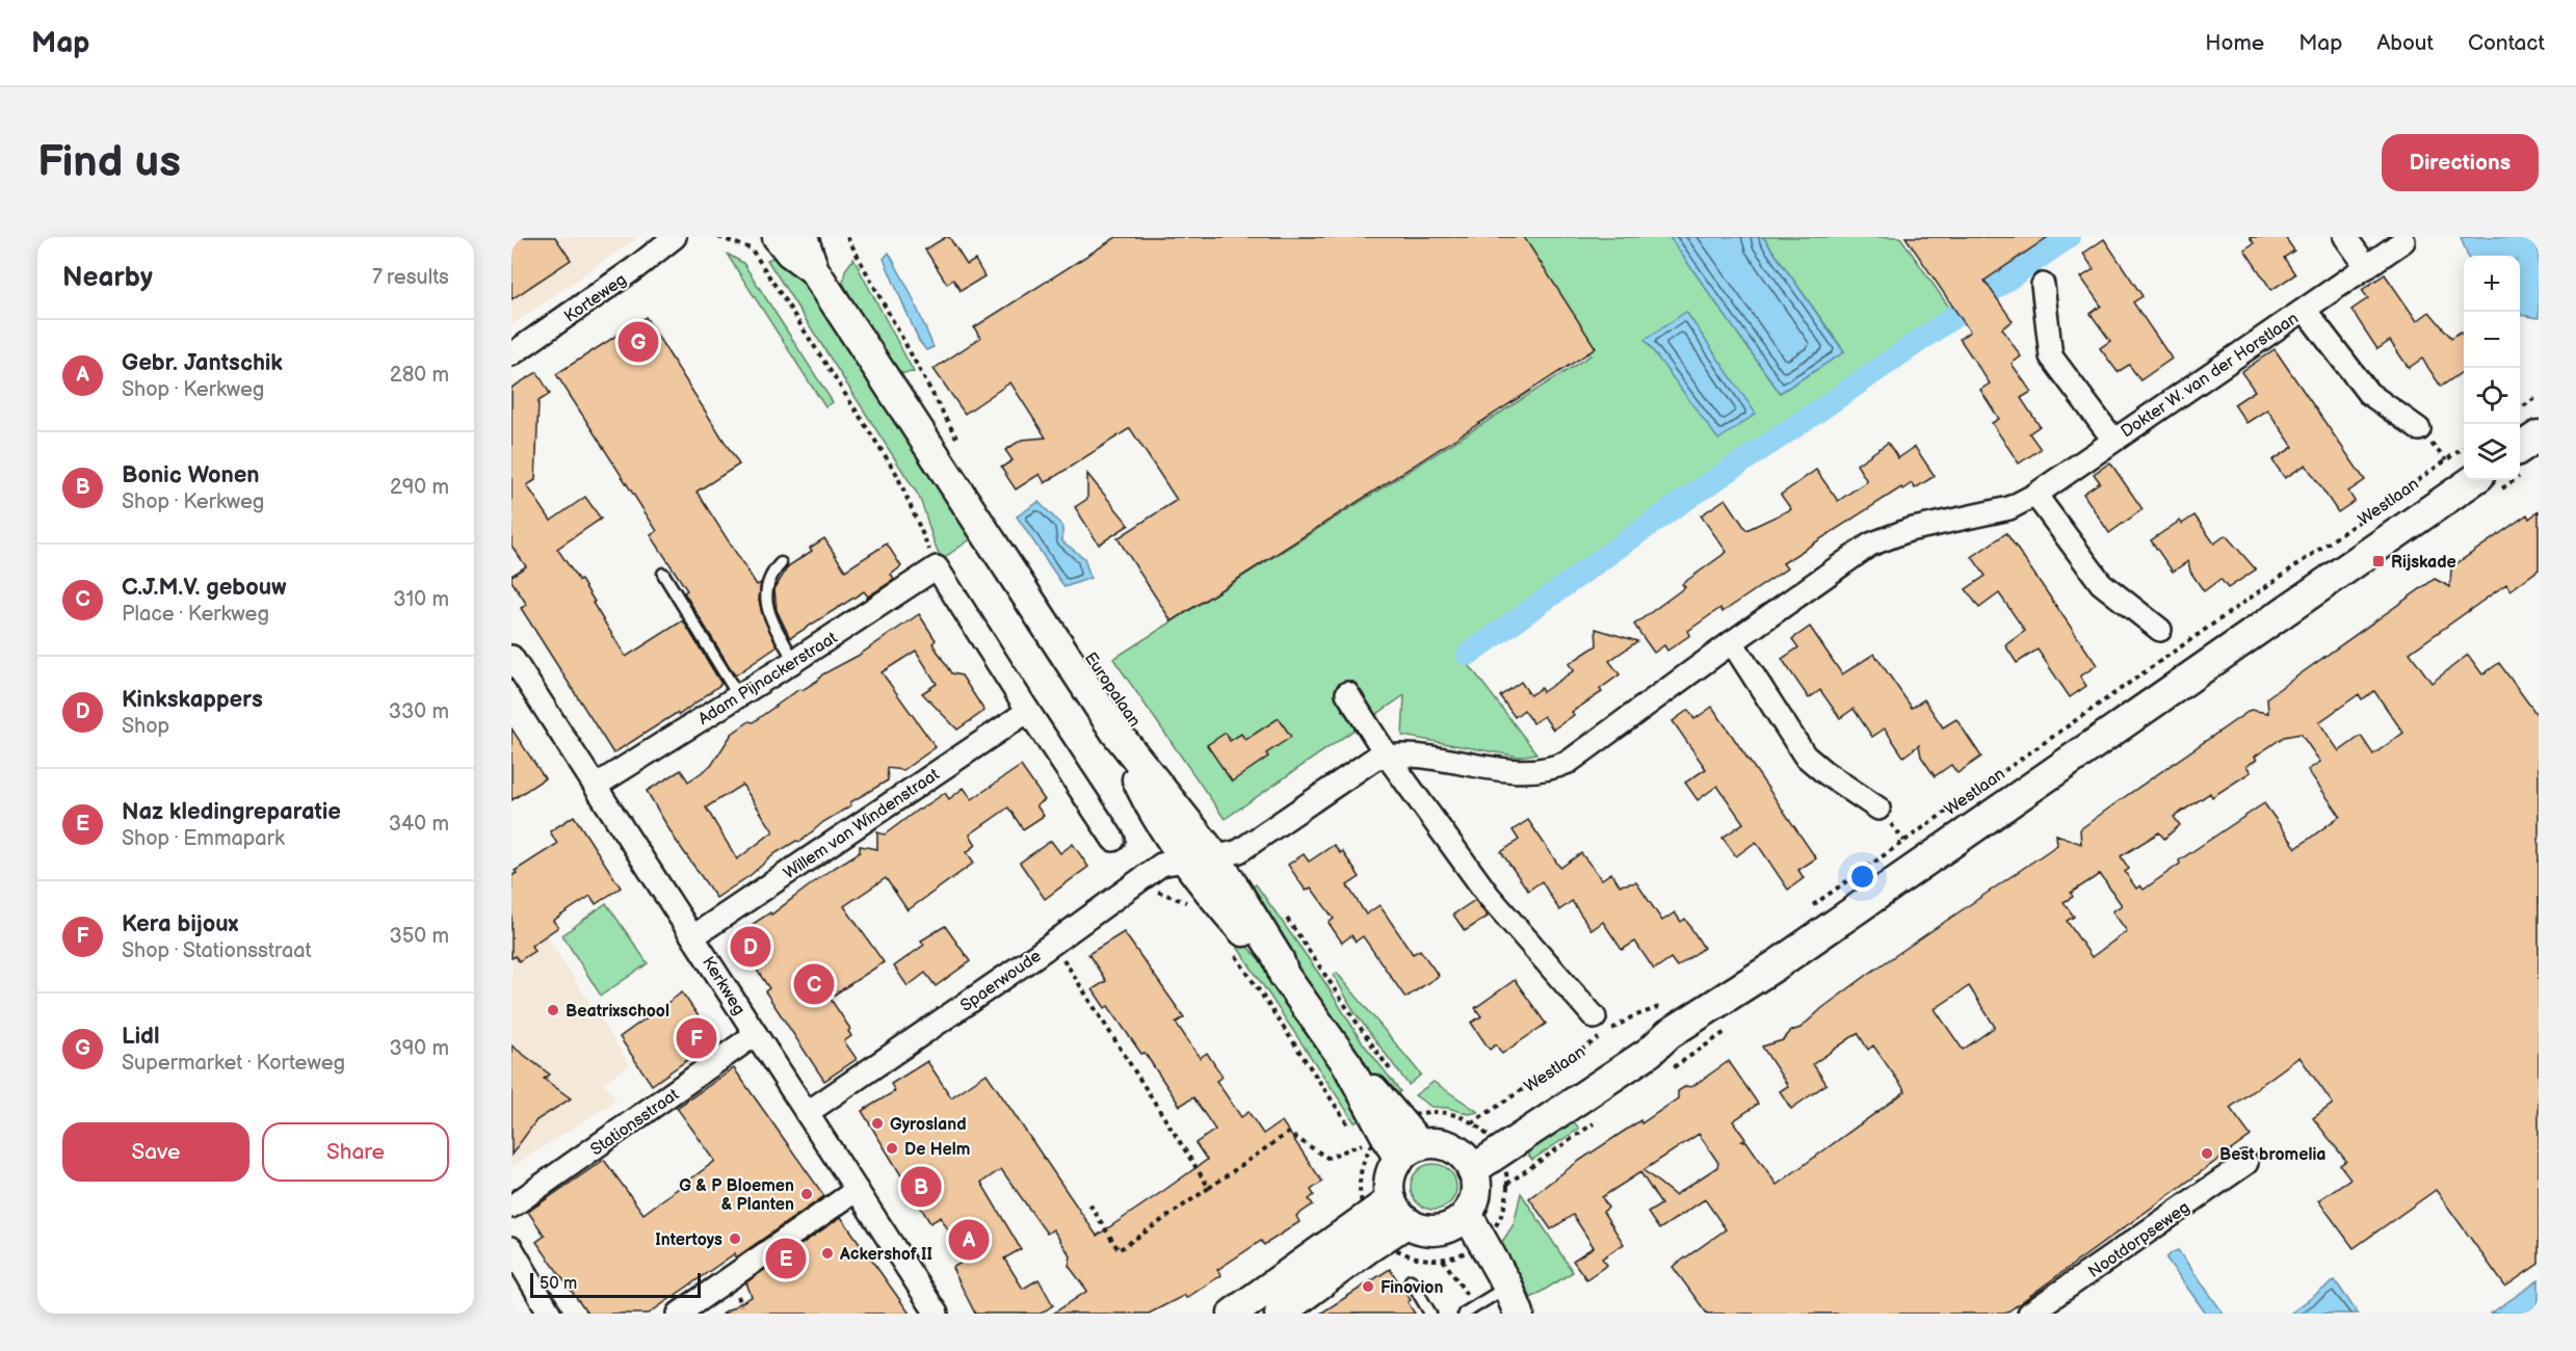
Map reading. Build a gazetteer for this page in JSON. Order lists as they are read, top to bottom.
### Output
{
  "streets": {
    "main road": ["Westlaan", "Europalaan"],
    "street": [
      "Korteweg",
      "Dokter W. van der Horstlaan",
      "Adam Pijnackerstraat",
      "Willem van Windenstraat",
      "Spaerwoude",
      "Kerkweg",
      "Stationsstraat",
      "Nootdorpseweg"
    ]
  },
  "crossings": [
    ["Dokter W. van der Horstlaan", "Europalaan"],
    ["Dokter W. van der Horstlaan", "Spaerwoude"],
    ["Westlaan", "Europalaan"],
    ["Adam Pijnackerstraat", "Kerkweg"],
    ["Europalaan", "Spaerwoude"],
    ["Willem van Windenstraat", "Kerkweg"],
    ["Spaerwoude", "Kerkweg"],
    ["Kerkweg", "Stationsstraat"]
  ],
  "places": {
    "transit": ["Rijskade"],
    "other": [
      "Beatrixschool",
      "Gyrosland",
      "De Helm",
      "Best bromelia",
      "G & P Bloemen & Planten",
      "Intertoys",
      "Ackershof II",
      "Finovion"
    ]
  },
  "scale_bar": "50 m",
  "page": {
    "header": "Map",
    "nav": [
      "Home",
      "Map",
      "About",
      "Contact"
    ],
    "buttons": [
      "Directions",
      ["Save", "Share"]
    ],
    "title": "Find us",
    "heading": ["Nearby", "7 results"],
    "map_buttons": ["+", "−"],
    "list": [
      {
        "mark": "A",
        "name": "Gebr. Jantschik",
        "note": "Shop · Kerkweg",
        "value": "280 m"
      },
      {
        "mark": "B",
        "name": "Bonic Wonen",
        "note": "Shop · Kerkweg",
        "value": "290 m"
      },
      {
        "mark": "C",
        "name": "C.J.M.V. gebouw",
        "note": "Place · Kerkweg",
        "value": "310 m"
      },
      {
        "mark": "D",
        "name": "Kinkskappers",
        "note": "Shop",
        "value": "330 m"
      },
      {
        "mark": "E",
        "name": "Naz kledingreparatie",
        "note": "Shop · Emmapark",
        "value": "340 m"
      },
      {
        "mark": "F",
        "name": "Kera bijoux",
        "note": "Shop · Stationsstraat",
        "value": "350 m"
      },
      {
        "mark": "G",
        "name": "Lidl",
        "note": "Supermarket · Korteweg",
        "value": "390 m"
      }
    ],
    "pins": [
      "G",
      "D",
      "C",
      "F",
      "B",
      "A",
      "E"
    ],
    "scale": "50 m"
  }
}
